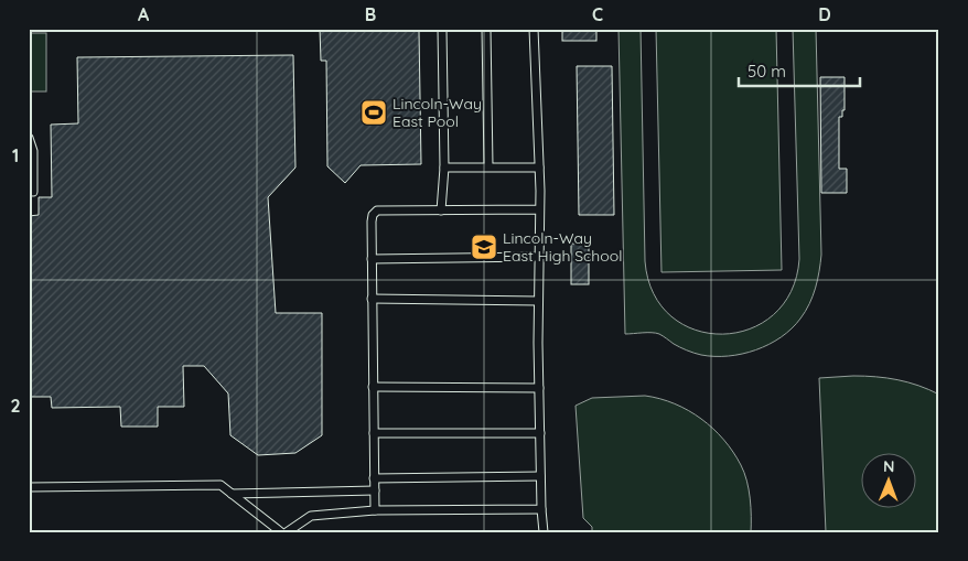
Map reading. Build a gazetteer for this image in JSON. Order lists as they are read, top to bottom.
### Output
{
  "places": {
    "sports": ["Lincoln-Way East Pool"],
    "school or university": ["Lincoln-Way East High School"]
  },
  "scale_bar": "50 m",
  "north": "top",
  "grid": {
    "columns": [
      "A",
      "B",
      "C",
      "D"
    ],
    "rows": ["1", "2"]
  }
}
